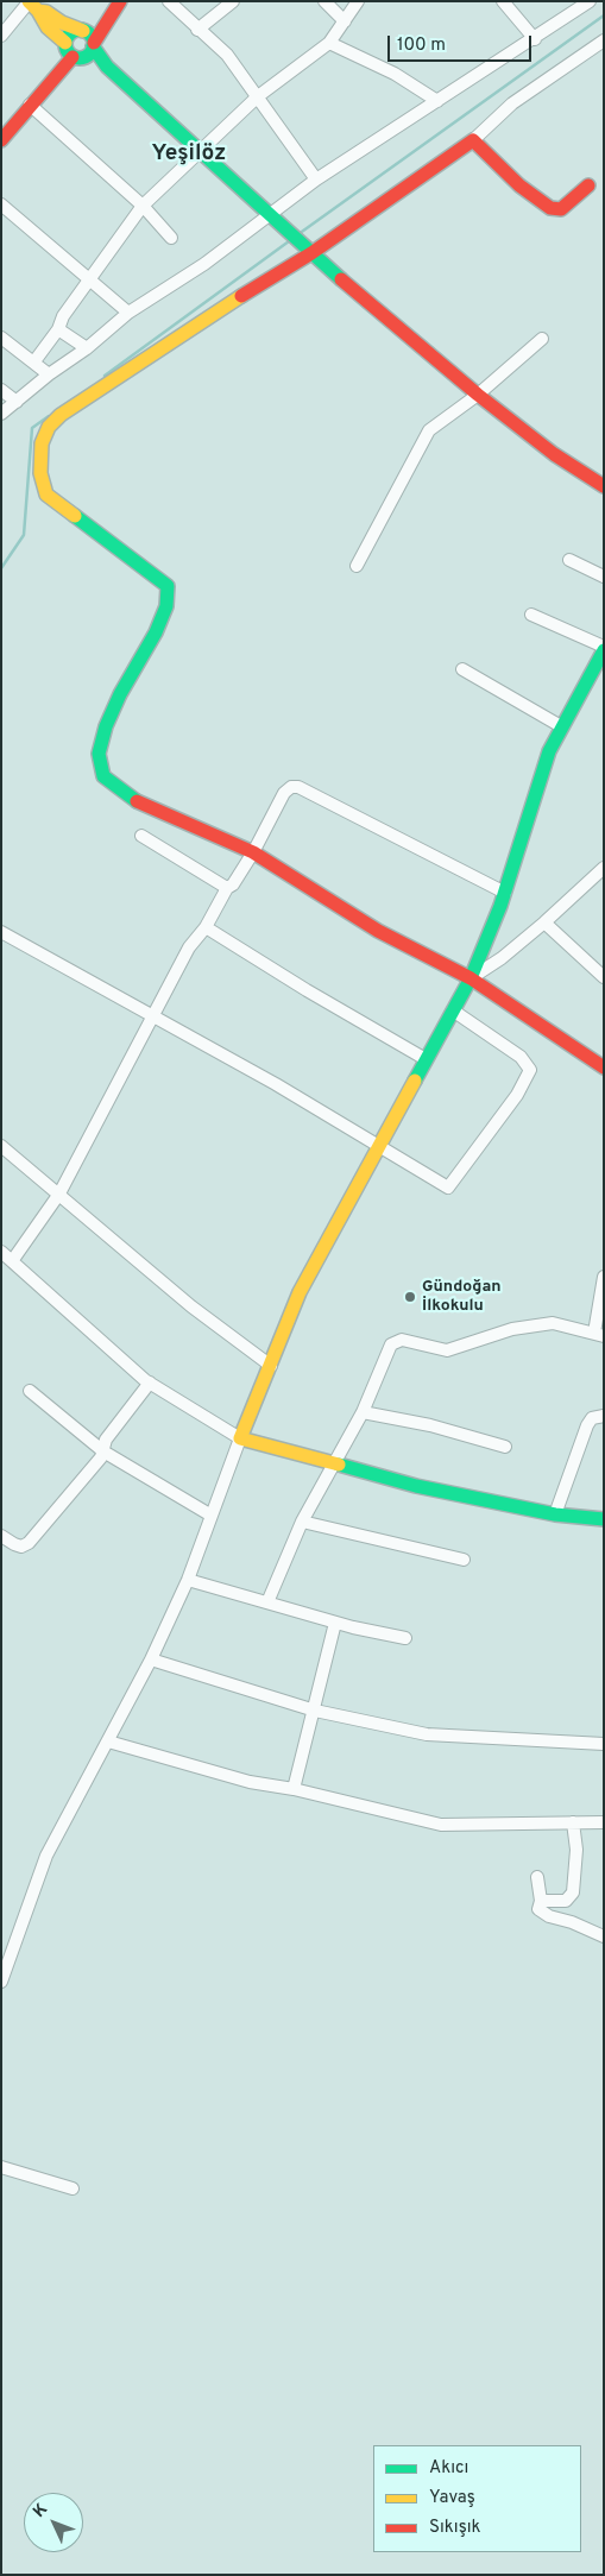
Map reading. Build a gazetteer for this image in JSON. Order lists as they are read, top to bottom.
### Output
{
  "districts": ["Yeşilöz"],
  "places": ["Gündoğan İlkokulu"],
  "legend": ["Akıcı", "Yavaş", "Sıkışık"],
  "scale_bar": "100 m",
  "north": "top left"
}
